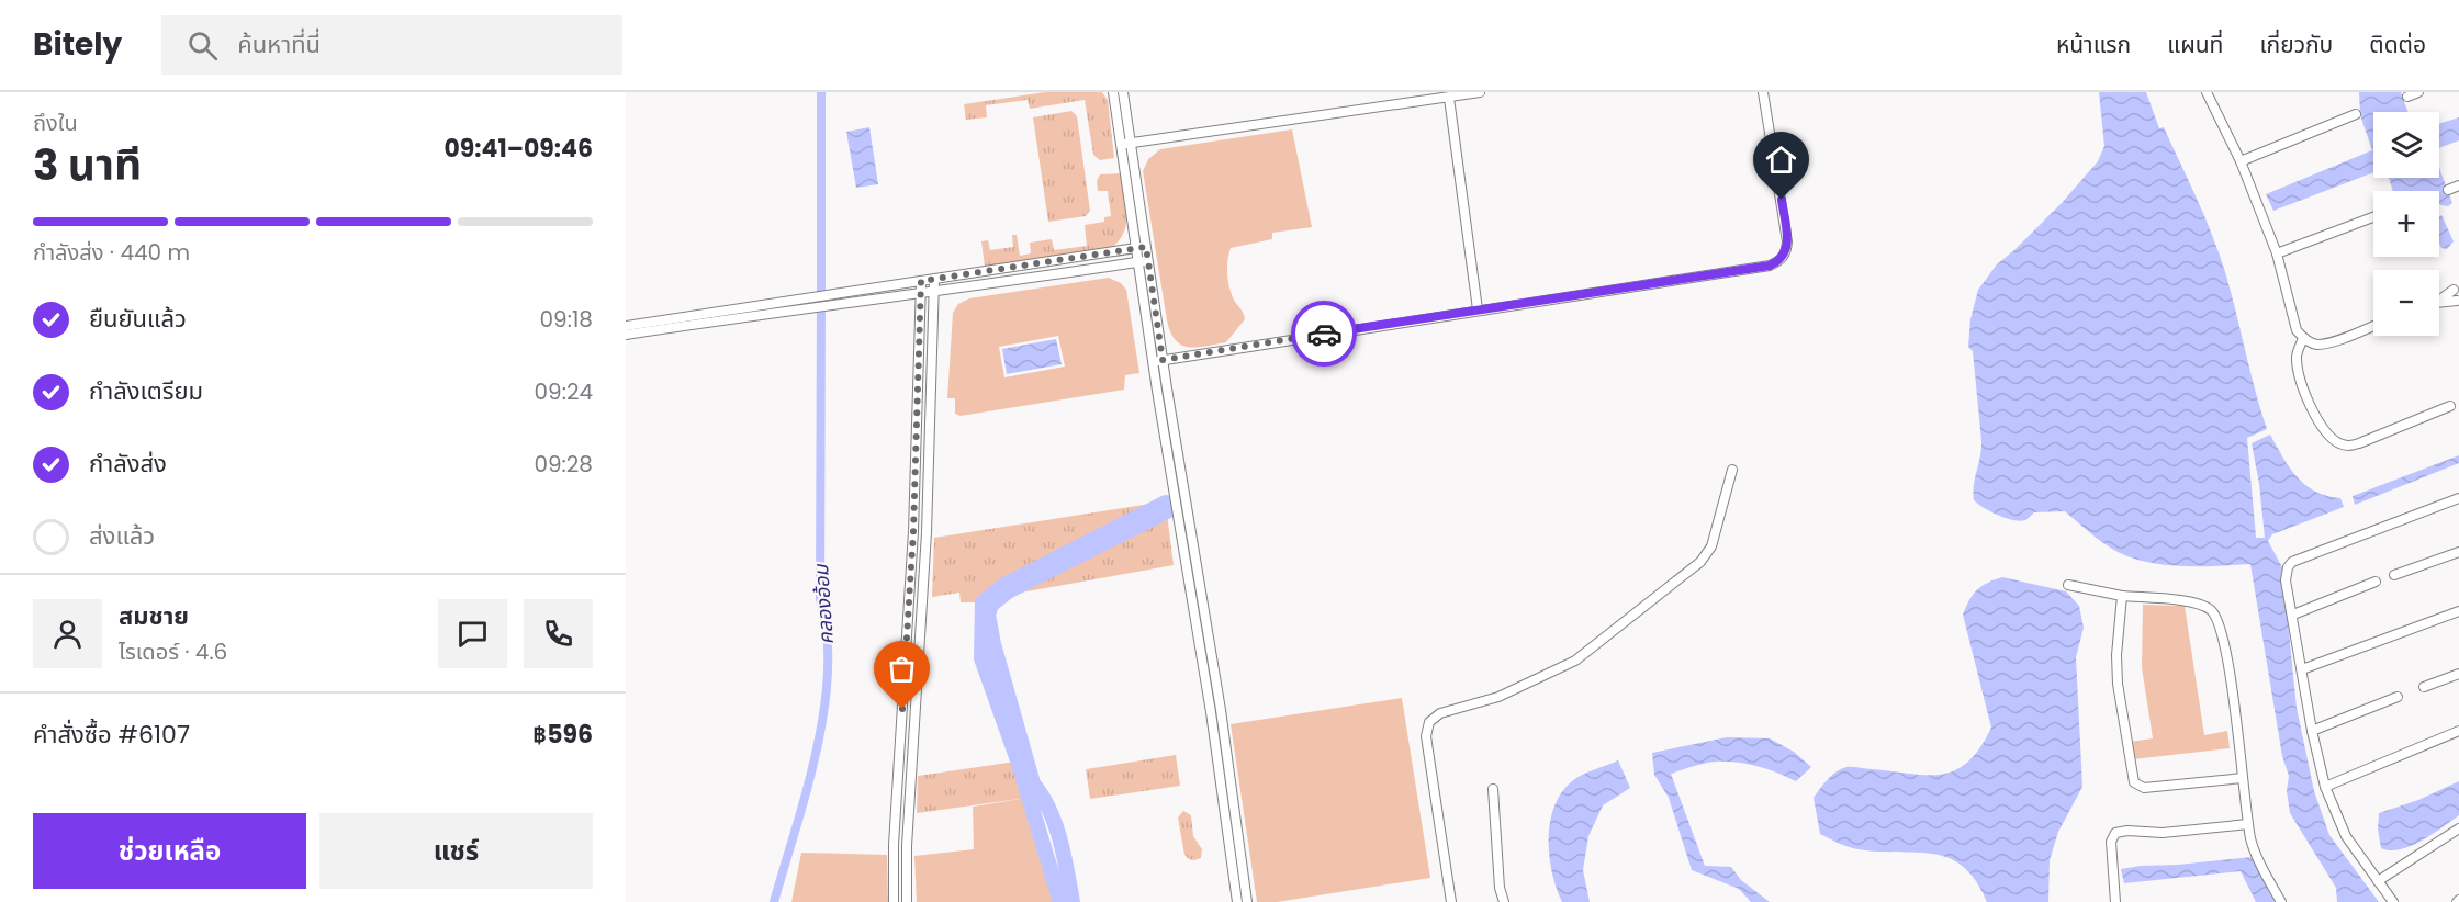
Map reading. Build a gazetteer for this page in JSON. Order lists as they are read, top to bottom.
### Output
{
  "water": ["คลองอ้อม"],
  "page": {
    "header": "Bitely",
    "search": "ค้นหาที่นี่",
    "nav": [
      "หน้าแรก",
      "แผนที่",
      "เกี่ยวกับ",
      "ติดต่อ"
    ],
    "heading": ["3 นาที", "ถึงใน", "09:41–09:46"],
    "panel": [
      "สมชาย",
      "ไรเดอร์ · 4.6",
      "คำสั่งซื้อ #6107",
      "฿596"
    ],
    "map_buttons": ["+", "−"],
    "bar": "กำลังส่ง · 440 m",
    "list": [
      ["ยืนยันแล้ว", "09:18"],
      ["กำลังเตรียม", "09:24"],
      ["กำลังส่ง", "09:28"],
      "ส่งแล้ว"
    ],
    "buttons": ["ช่วยเหลือ", "แชร์"]
  }
}
